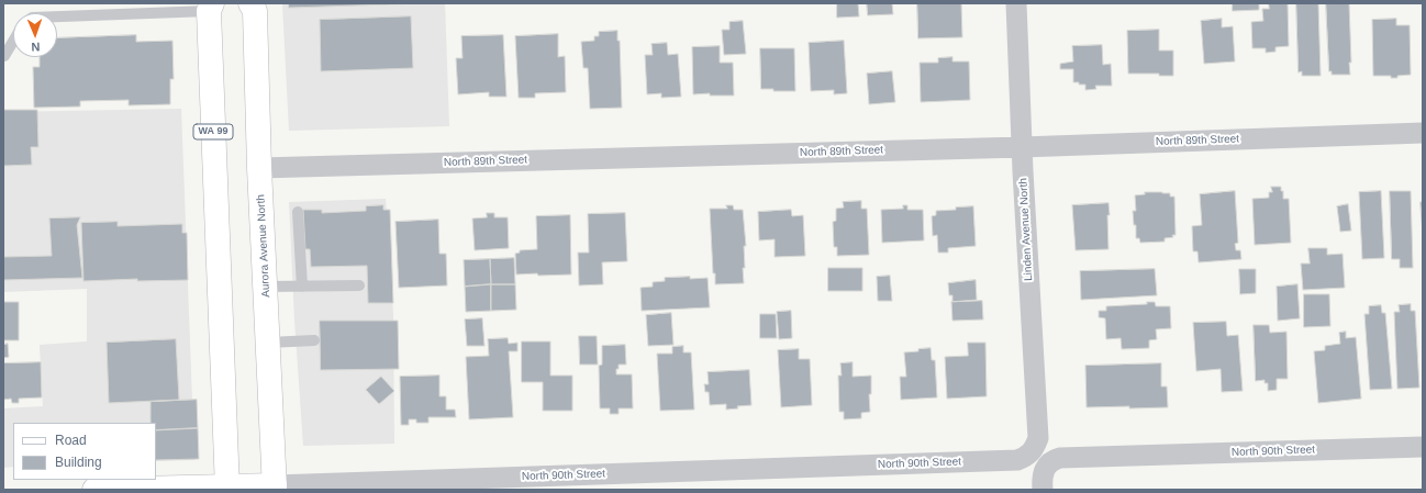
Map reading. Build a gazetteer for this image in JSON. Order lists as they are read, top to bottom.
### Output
{
  "streets": {
    "main road": ["WA 99", "Aurora Avenue North", "North 90th Street"],
    "street": ["North 89th Street", "Linden Avenue North"]
  },
  "crossings": [
    ["WA 99", "North 90th Street"],
    ["North 89th Street", "Linden Avenue North"],
    ["North 89th Street", "Aurora Avenue North"],
    ["Linden Avenue North", "North 90th Street"],
    ["Aurora Avenue North", "North 90th Street"]
  ],
  "legend": ["Road", "Building"],
  "north": "bottom"
}
